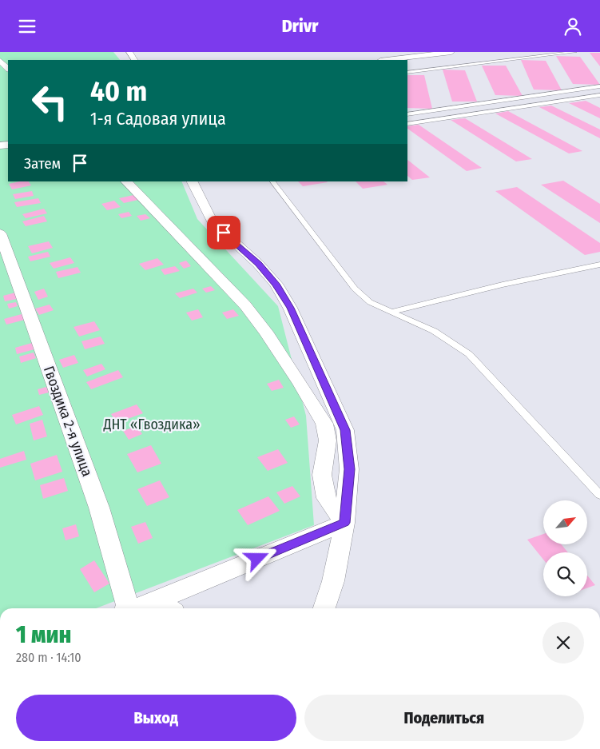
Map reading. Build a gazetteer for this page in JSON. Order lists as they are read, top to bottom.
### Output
{
  "streets": {
    "street": ["Гвоздика 2-я улица"]
  },
  "parks": ["ДНТ «Гвоздика»"],
  "north": "top right",
  "page": {
    "header": "Drivr",
    "turn": ["40 m", "1-я Садовая улица"],
    "then": "Затем",
    "heading": ["1 мин", "280 m · 14:10"],
    "buttons": ["Выход", "Поделиться"]
  }
}
